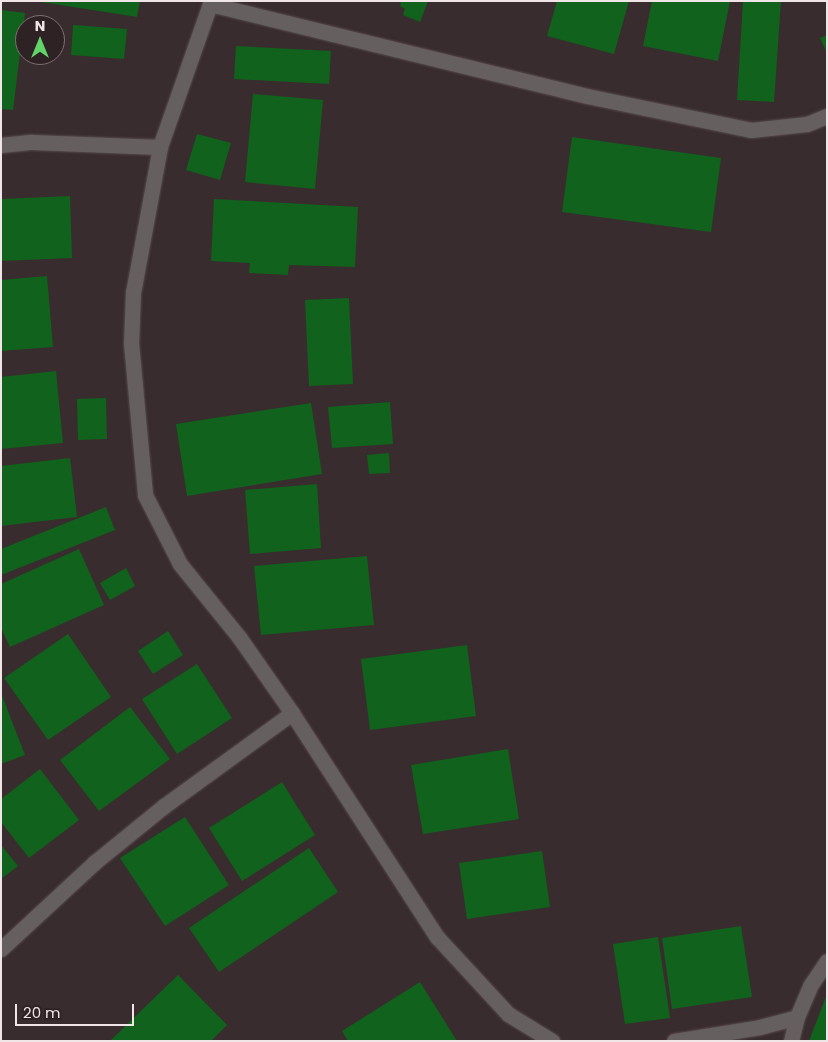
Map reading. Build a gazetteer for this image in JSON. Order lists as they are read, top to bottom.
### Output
{
  "scale_bar": "20 m",
  "north": "top"
}
